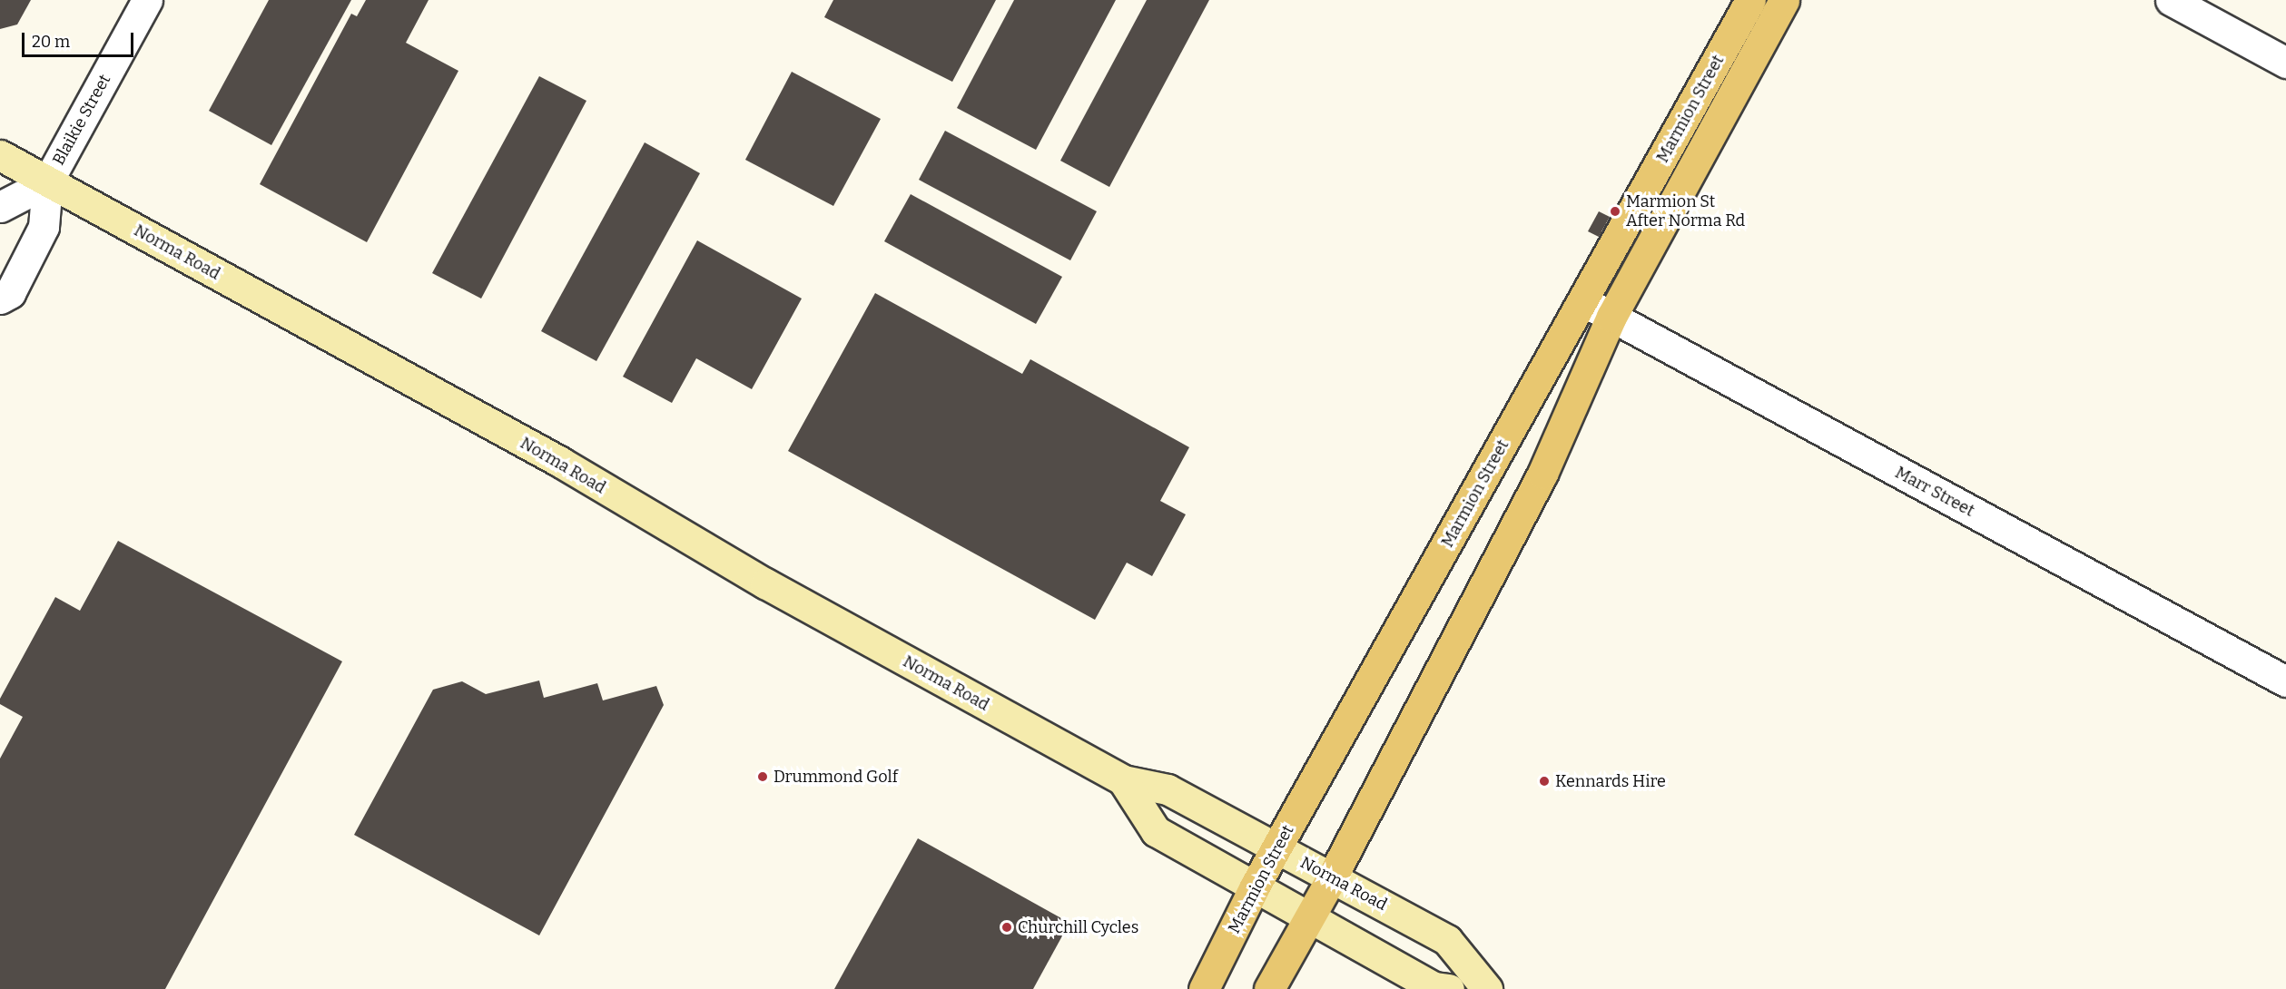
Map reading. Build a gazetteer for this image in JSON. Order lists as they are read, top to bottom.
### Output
{
  "streets": {
    "main road": ["Marmion Street"],
    "street": ["Blaikie Street", "Norma Road", "Marr Street"]
  },
  "crossings": [
    ["Marmion Street", "Norma Road"],
    ["Marmion Street", "Marr Street"],
    ["Blaikie Street", "Norma Road"]
  ],
  "places": [
    "Marmion St After Norma Rd",
    "Drummond Golf",
    "Kennards Hire",
    "Churchill Cycles"
  ],
  "scale_bar": "20 m"
}
